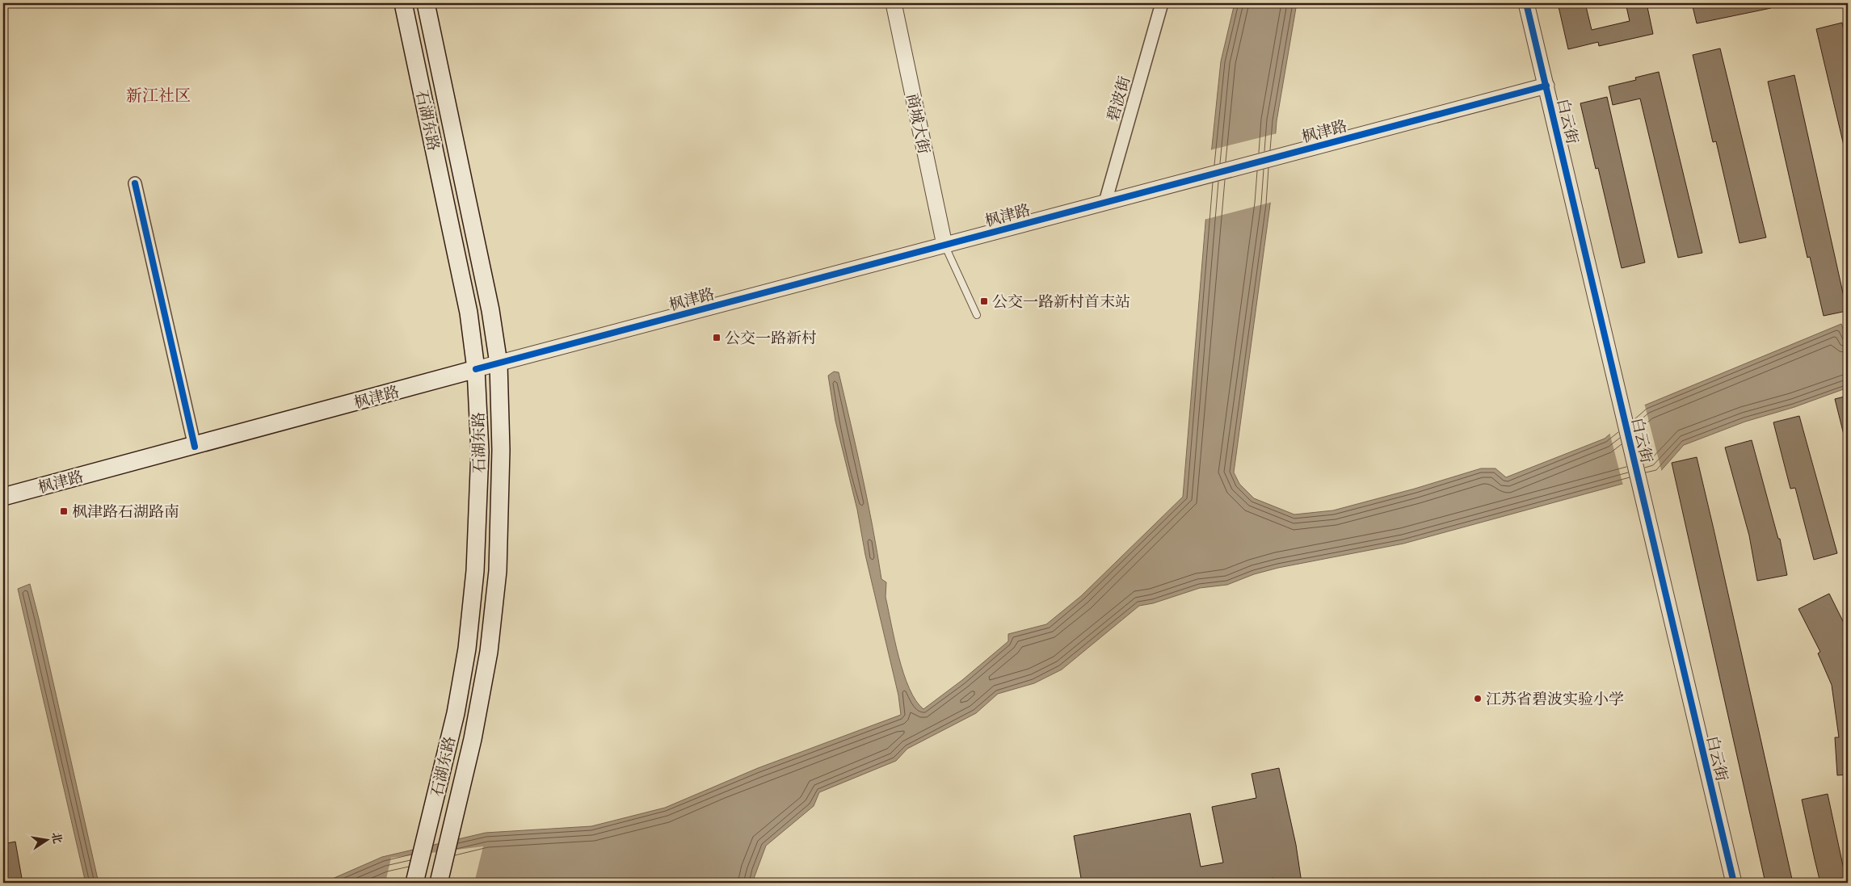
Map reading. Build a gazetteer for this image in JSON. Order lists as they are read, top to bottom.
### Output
{
  "streets": {
    "main road": ["石湖东路", "枫津路"],
    "street": ["碧波街", "白云街", "商城大街"]
  },
  "crossings": [
    ["碧波街", "枫津路"],
    ["石湖东路", "枫津路"],
    ["白云街", "枫津路"],
    ["商城大街", "枫津路"]
  ],
  "districts": ["新江社区"],
  "places": {
    "transit": ["公交一路新村首末站", "公交一路新村", "枫津路石湖路南"],
    "other": ["江苏省碧波实验小学"]
  },
  "north": "right"
}
